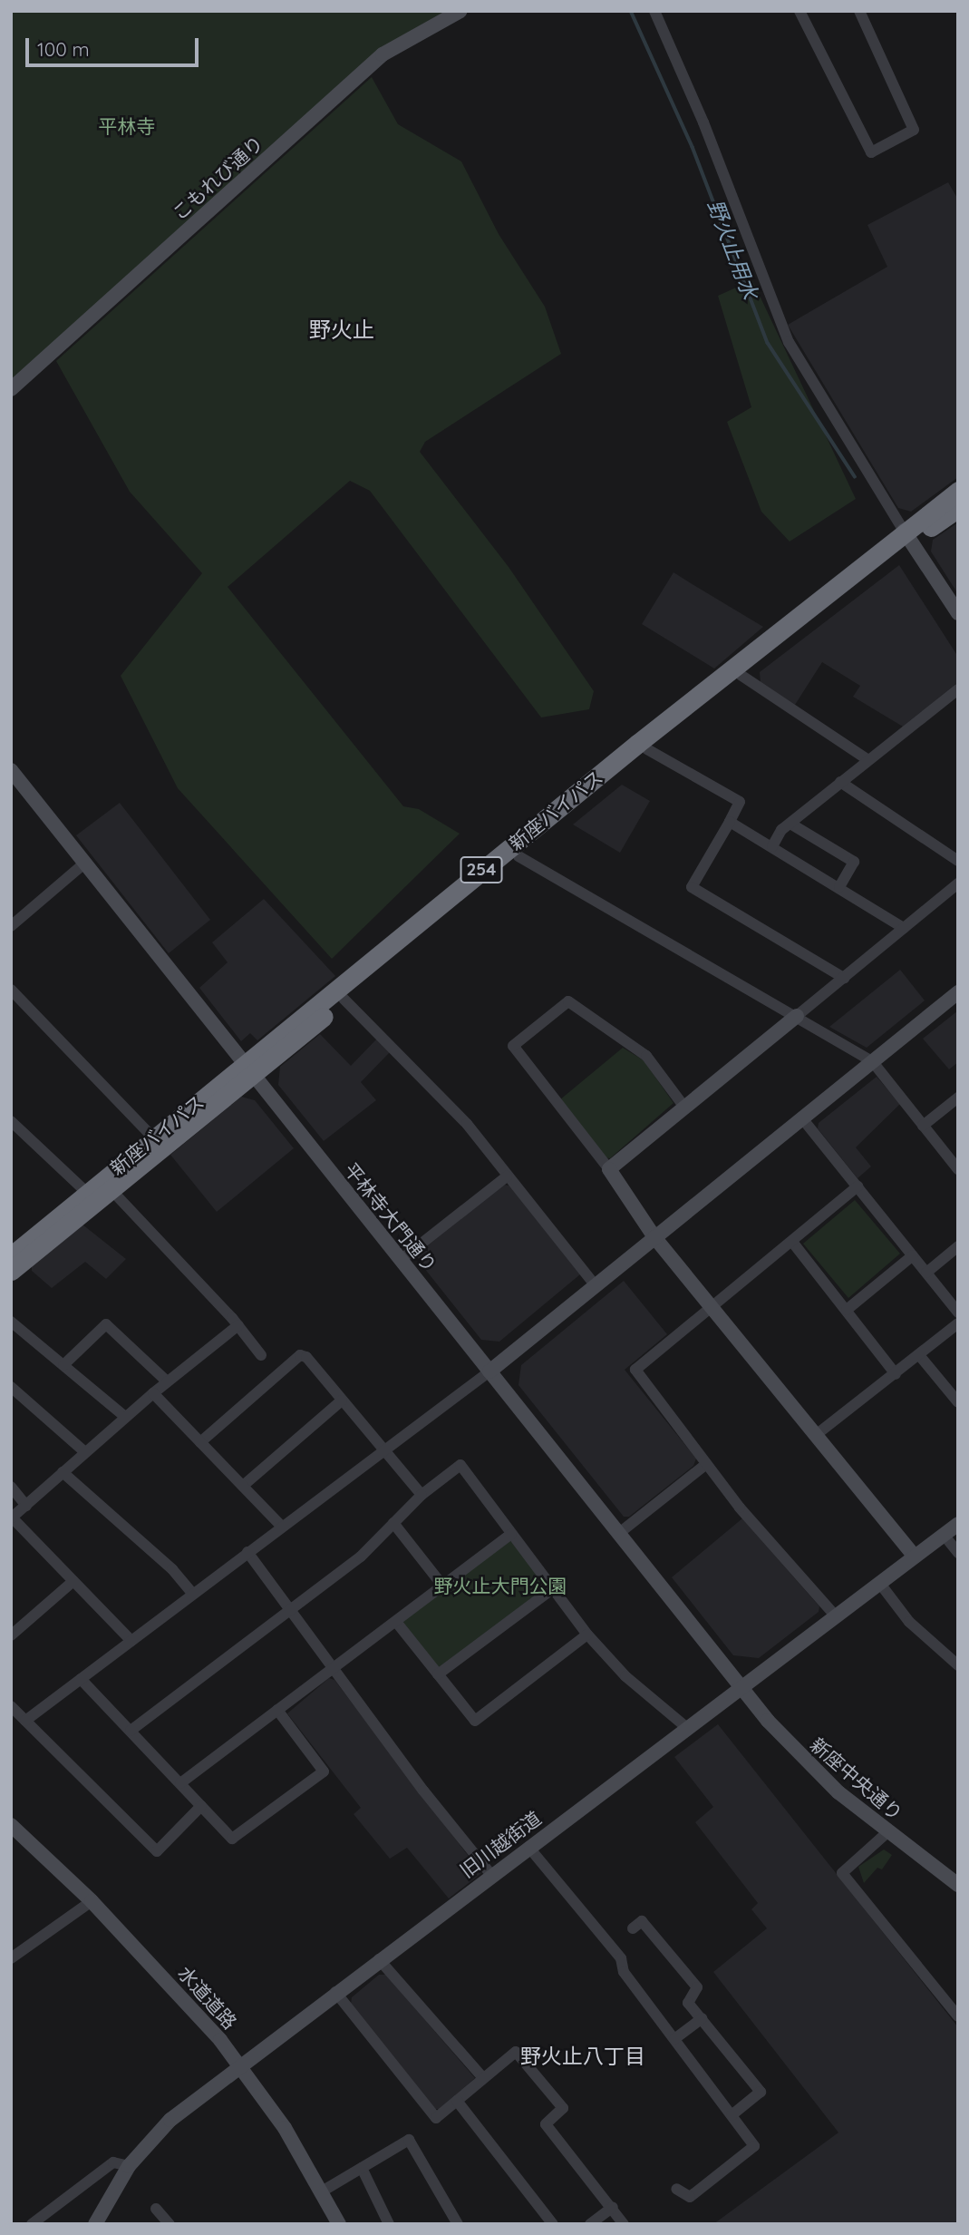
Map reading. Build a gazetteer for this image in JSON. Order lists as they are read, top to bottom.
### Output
{
  "streets": {
    "highway": ["新座バイパス", "254"],
    "street": [
      "こもれび通り",
      "平林寺大門通り",
      "新座中央通り",
      "旧川越街道",
      "水道道路"
    ]
  },
  "crossings": [
    ["新座バイパス", "平林寺大門通り"],
    ["平林寺大門通り", "新座中央通り"],
    ["平林寺大門通り", "旧川越街道"],
    ["新座中央通り", "旧川越街道"],
    ["旧川越街道", "水道道路"]
  ],
  "districts": ["野火止", "野火止八丁目"],
  "water": ["野火止用水"],
  "parks": ["平林寺", "野火止大門公園"],
  "scale_bar": "100 m"
}
